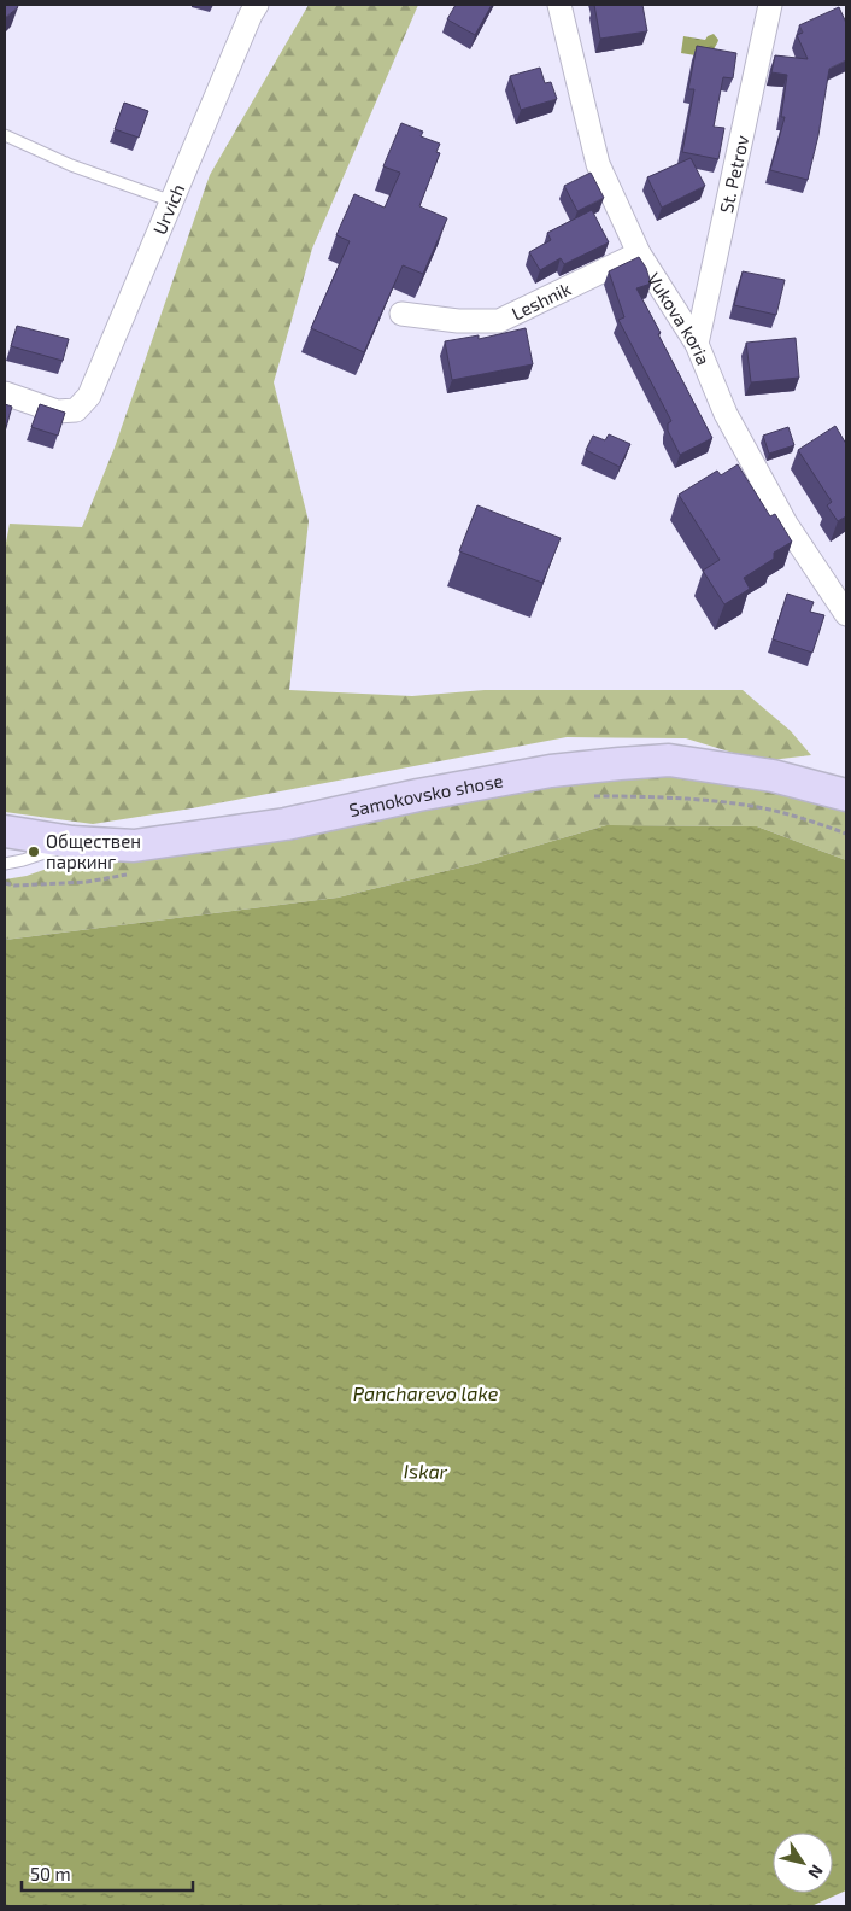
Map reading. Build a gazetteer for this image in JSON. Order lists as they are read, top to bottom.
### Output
{
  "streets": {
    "main road": ["Samokovsko shose"],
    "street": [
      "St. Petrov",
      "Urvich",
      "Leshnik",
      "Vukova koria"
    ]
  },
  "crossings": [
    ["St. Petrov", "Vukova koria"],
    ["Leshnik", "Vukova koria"]
  ],
  "water": ["Pancharevo lake", "Iskar"],
  "places": ["Обществен паркинг"],
  "scale_bar": "50 m",
  "north": "bottom right"
}
